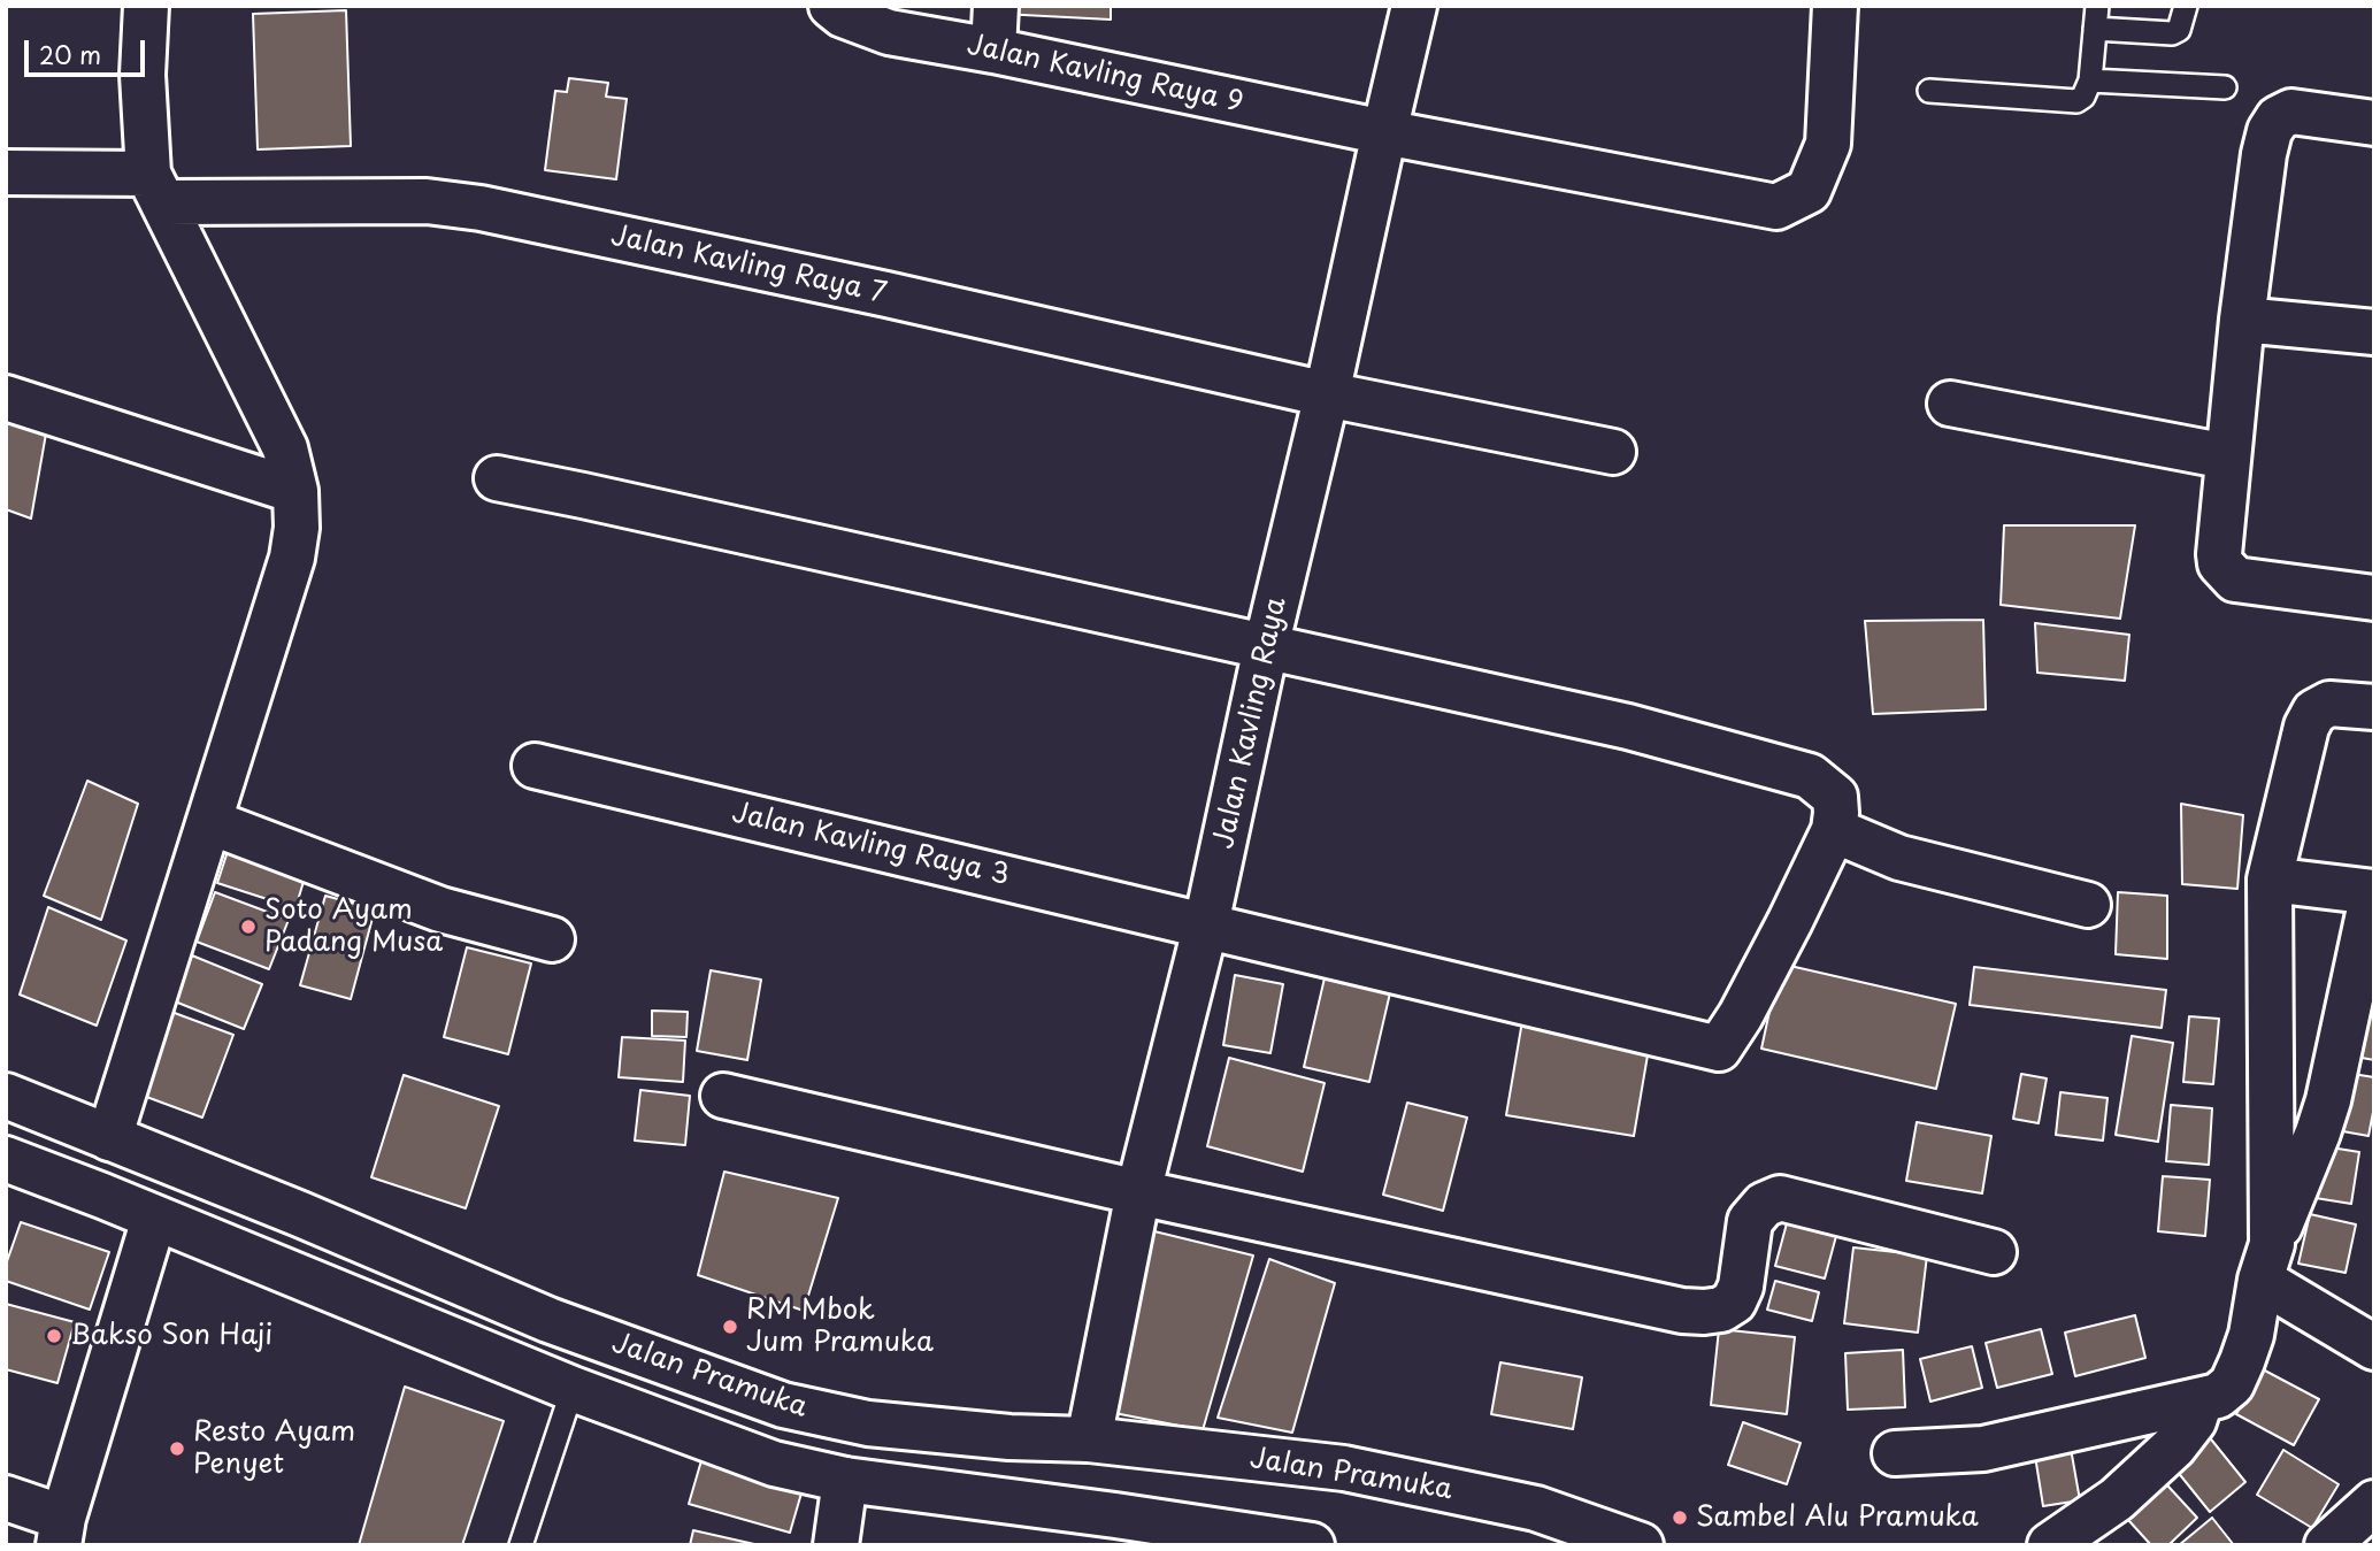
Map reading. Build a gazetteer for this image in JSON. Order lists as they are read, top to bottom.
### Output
{
  "streets": {
    "street": [
      "Jalan Kavling Raya 9",
      "Jalan Kavling Raya 7",
      "Jalan Kavling Raya",
      "Jalan Kavling Raya 3",
      "Jalan Pramuka"
    ]
  },
  "crossings": [
    ["Jalan Kavling Raya 9", "Jalan Kavling Raya"],
    ["Jalan Kavling Raya 7", "Jalan Kavling Raya"],
    ["Jalan Kavling Raya", "Jalan Kavling Raya 3"],
    ["Jalan Kavling Raya", "Jalan Pramuka"]
  ],
  "places": [
    "Soto Ayam Padang Musa",
    "RM Mbok Jum Pramuka",
    "Bakso Son Haji",
    "Resto Ayam Penyet",
    "Sambel Alu Pramuka"
  ],
  "scale_bar": "20 m"
}
